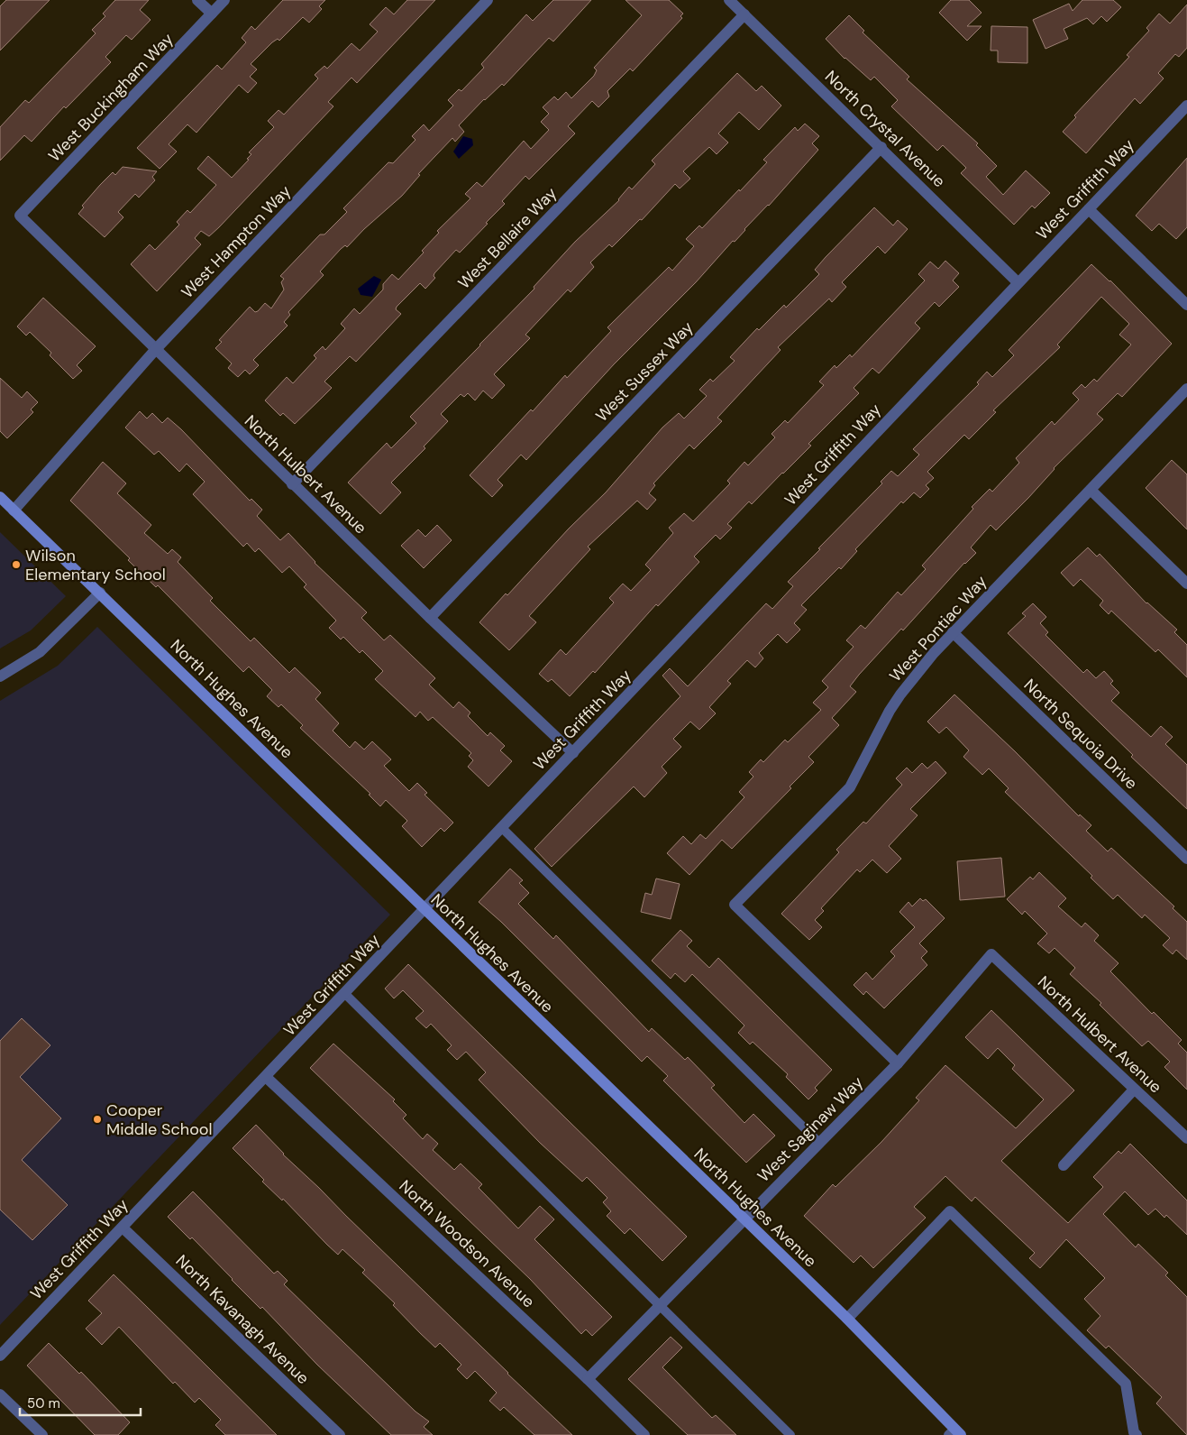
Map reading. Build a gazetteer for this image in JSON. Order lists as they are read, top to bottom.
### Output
{
  "streets": {
    "street": [
      "West Buckingham Way",
      "North Crystal Avenue",
      "West Griffith Way",
      "West Bellaire Way",
      "West Hampton Way",
      "West Sussex Way",
      "North Hulbert Avenue",
      "West Pontiac Way",
      "North Hughes Avenue",
      "North Sequoia Drive",
      "West Saginaw Way",
      "North Woodson Avenue",
      "North Kavanagh Avenue"
    ]
  },
  "crossings": [
    ["West Buckingham Way", "North Hulbert Avenue"],
    ["North Crystal Avenue", "West Griffith Way"],
    ["North Crystal Avenue", "West Bellaire Way"],
    ["North Crystal Avenue", "West Sussex Way"],
    ["West Griffith Way", "North Hulbert Avenue"],
    ["West Griffith Way", "North Hughes Avenue"],
    ["West Griffith Way", "North Woodson Avenue"],
    ["West Griffith Way", "North Kavanagh Avenue"],
    ["West Bellaire Way", "North Hulbert Avenue"],
    ["West Hampton Way", "North Hulbert Avenue"],
    ["West Hampton Way", "North Hughes Avenue"],
    ["West Sussex Way", "North Hulbert Avenue"],
    ["North Hulbert Avenue", "West Saginaw Way"],
    ["West Pontiac Way", "North Sequoia Drive"],
    ["West Pontiac Way", "West Saginaw Way"],
    ["North Hughes Avenue", "West Saginaw Way"],
    ["West Saginaw Way", "North Woodson Avenue"]
  ],
  "places": ["Wilson Elementary School", "Cooper Middle School"],
  "scale_bar": "50 m"
}
